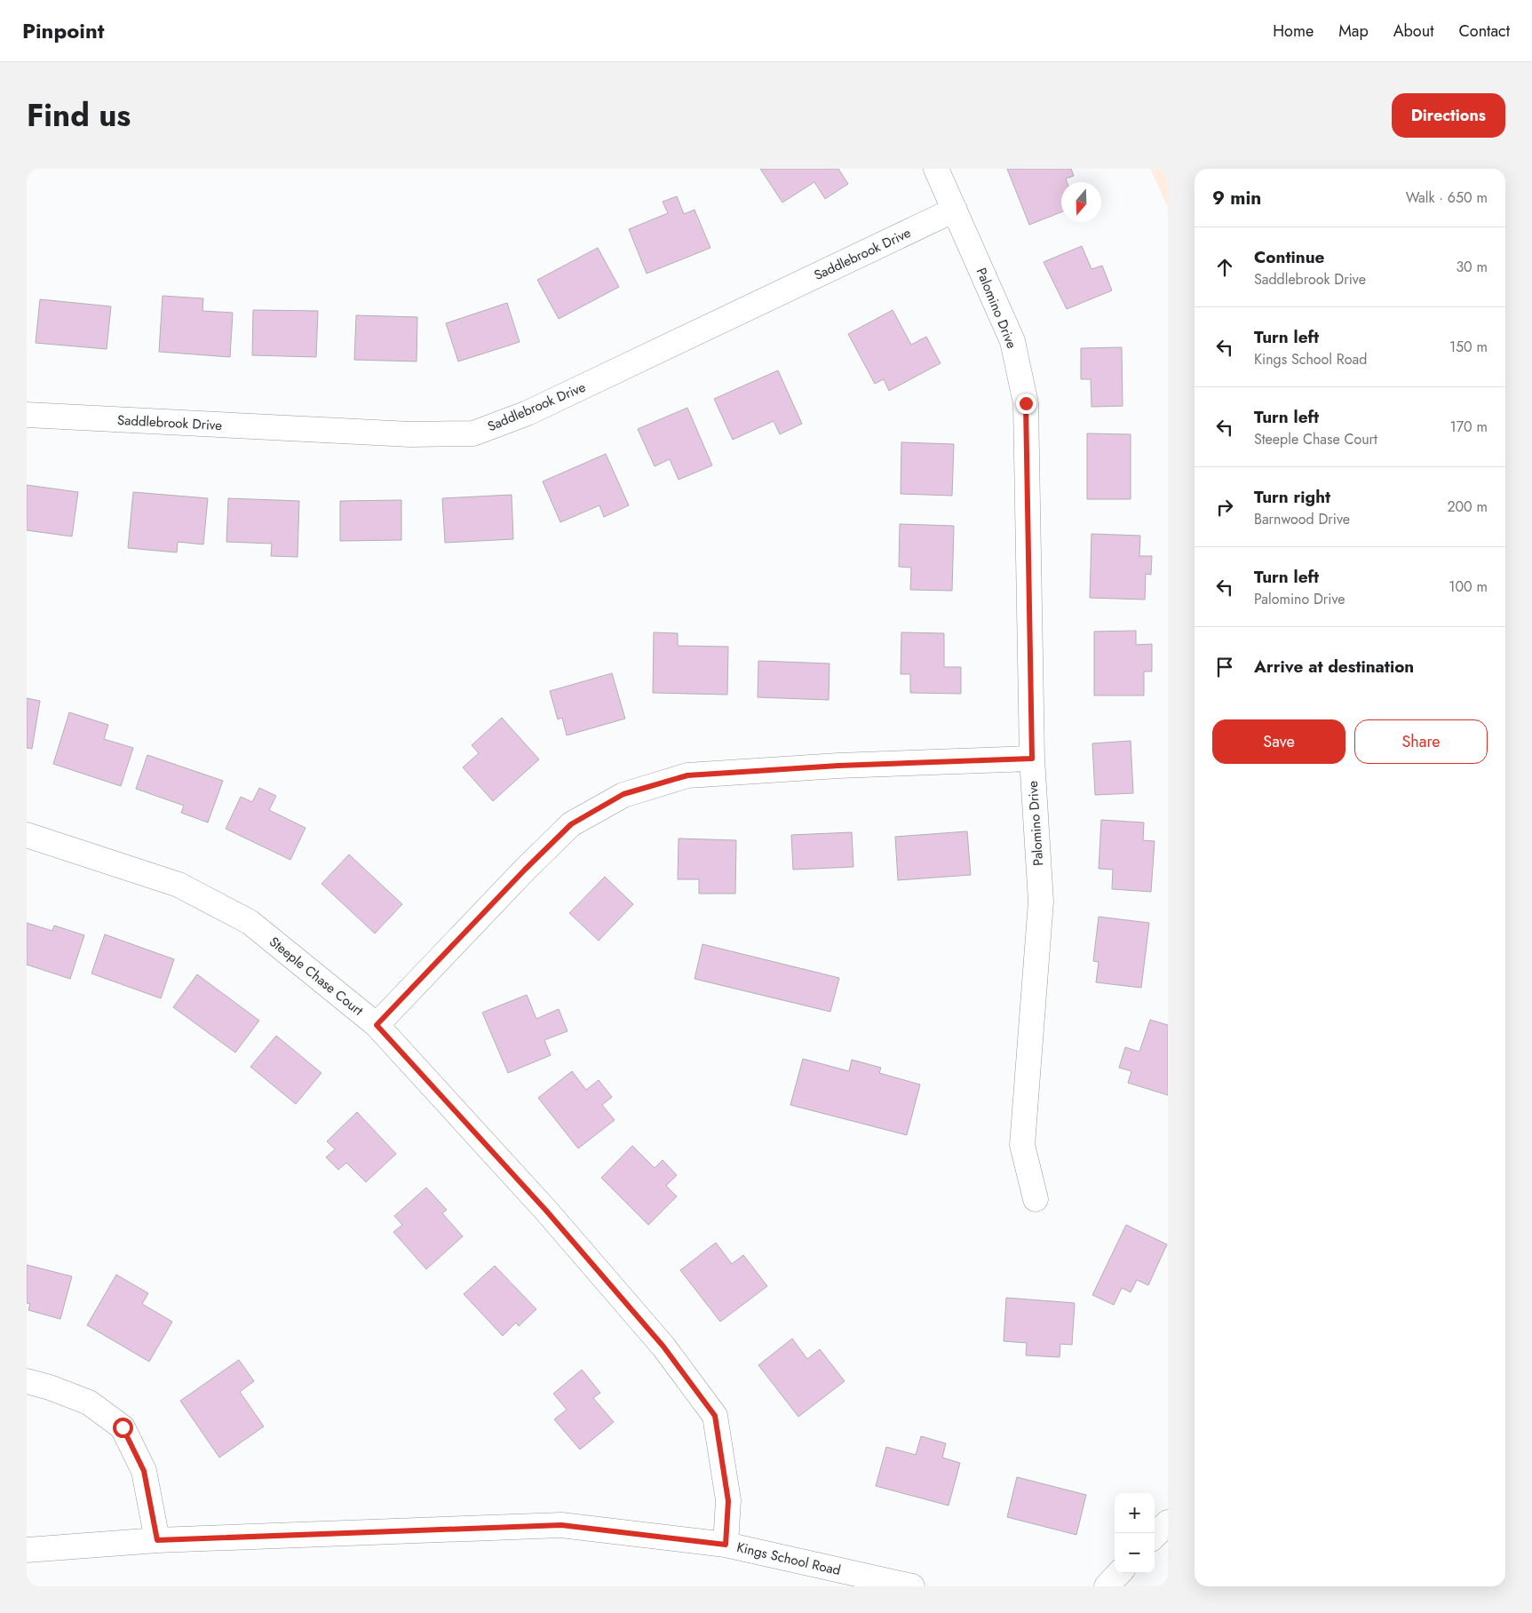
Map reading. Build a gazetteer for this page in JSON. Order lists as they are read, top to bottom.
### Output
{
  "streets": {
    "street": [
      "Saddlebrook Drive",
      "Palomino Drive",
      "Steeple Chase Court",
      "Kings School Road"
    ]
  },
  "crossings": [
    ["Saddlebrook Drive", "Palomino Drive"],
    ["Steeple Chase Court", "Kings School Road"]
  ],
  "north": "bottom",
  "page": {
    "header": "Pinpoint",
    "nav": [
      "Home",
      "Map",
      "About",
      "Contact"
    ],
    "title": "Find us",
    "buttons": [
      "Directions",
      ["Save", "Share"]
    ],
    "heading": ["9 min", "Walk · 650 m"],
    "list": [
      ["Continue", "Saddlebrook Drive", "30 m"],
      ["Turn left", "Kings School Road", "150 m"],
      ["Turn left", "Steeple Chase Court", "170 m"],
      ["Turn right", "Barnwood Drive", "200 m"],
      ["Turn left", "Palomino Drive", "100 m"],
      "Arrive at destination"
    ],
    "map_buttons": ["+", "−"]
  }
}
